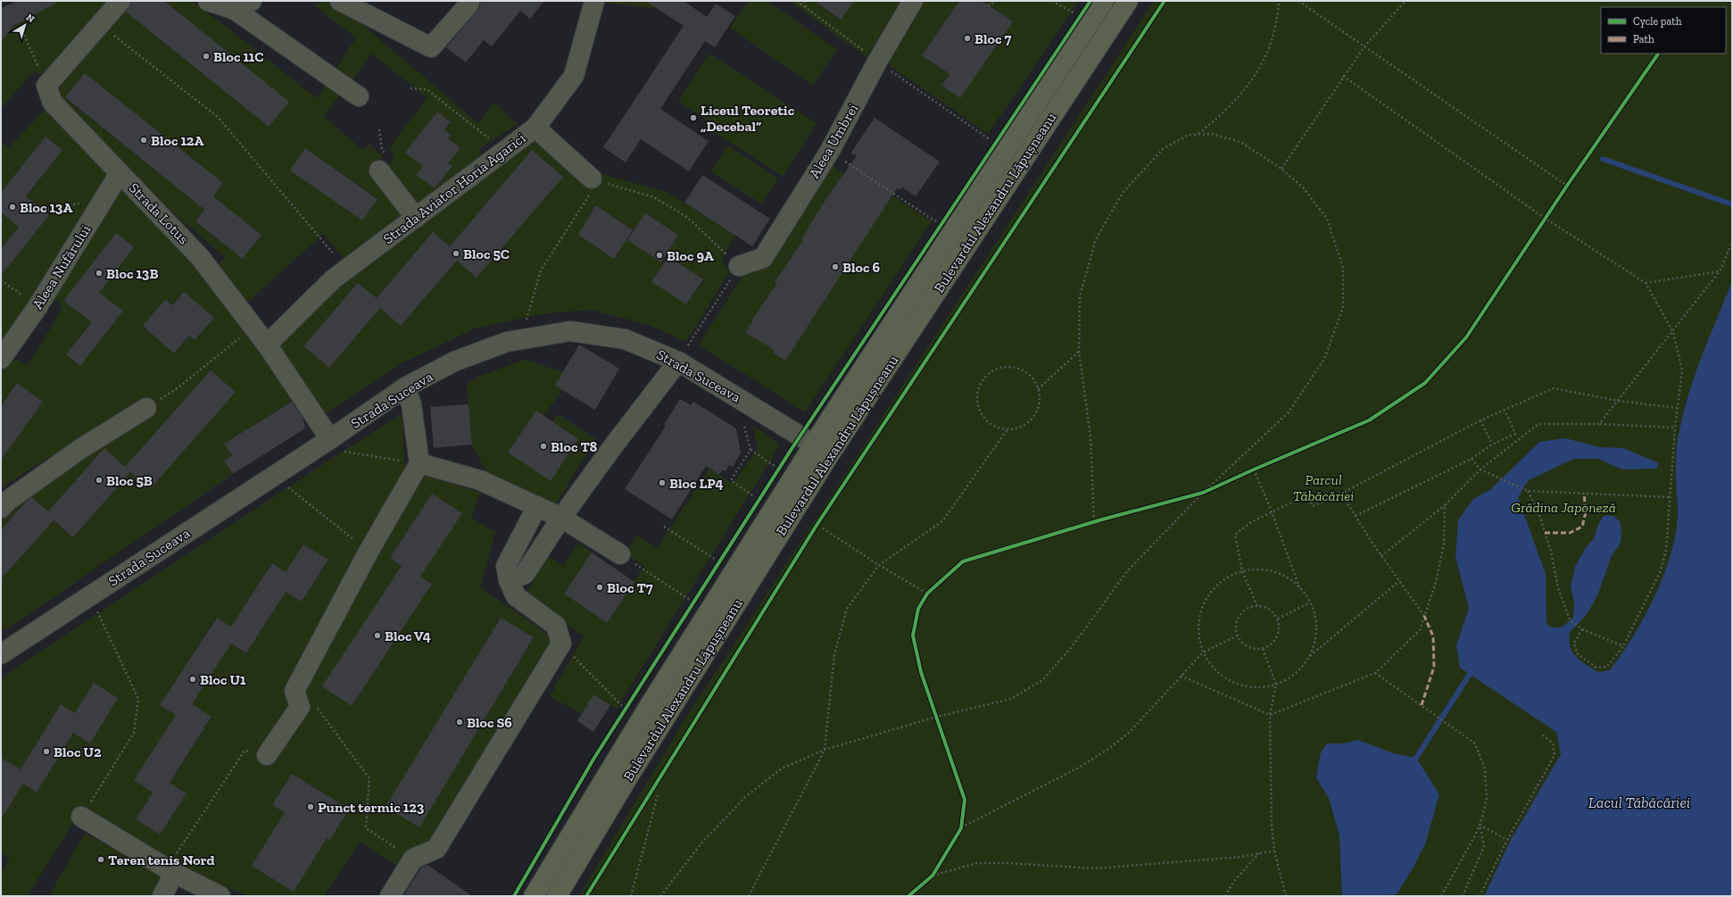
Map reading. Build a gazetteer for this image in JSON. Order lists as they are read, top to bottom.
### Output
{
  "streets": {
    "main road": ["Bulevardul Alexandru Lăpușneanu"],
    "street": [
      "Aleea Umbrei",
      "Strada Aviator Horia Agarici",
      "Strada Lotus",
      "Aleea Nufărului",
      "Strada Suceava"
    ]
  },
  "crossings": [
    ["Strada Aviator Horia Agarici", "Strada Lotus"],
    ["Bulevardul Alexandru Lăpușneanu", "Strada Suceava"],
    ["Strada Lotus", "Aleea Nufărului"],
    ["Strada Lotus", "Strada Suceava"]
  ],
  "water": ["Lacul Tăbăcăriei"],
  "parks": ["Parcul Tăbăcăriei", "Grădina Japoneză"],
  "places": [
    "Bloc 7",
    "Bloc 11C",
    "Liceul Teoretic „Decebal”",
    "Bloc 12A",
    "Bloc 13A",
    "Bloc 5C",
    "Bloc 9A",
    "Bloc 6",
    "Bloc 13B",
    "Bloc T8",
    "Bloc 5B",
    "Bloc LP4",
    "Bloc T7",
    "Bloc V4",
    "Bloc U1",
    "Bloc S6",
    "Bloc U2",
    "Punct termic 123",
    "Teren tenis Nord"
  ],
  "legend": ["Cycle path", "Path"],
  "north": "top right"
}
